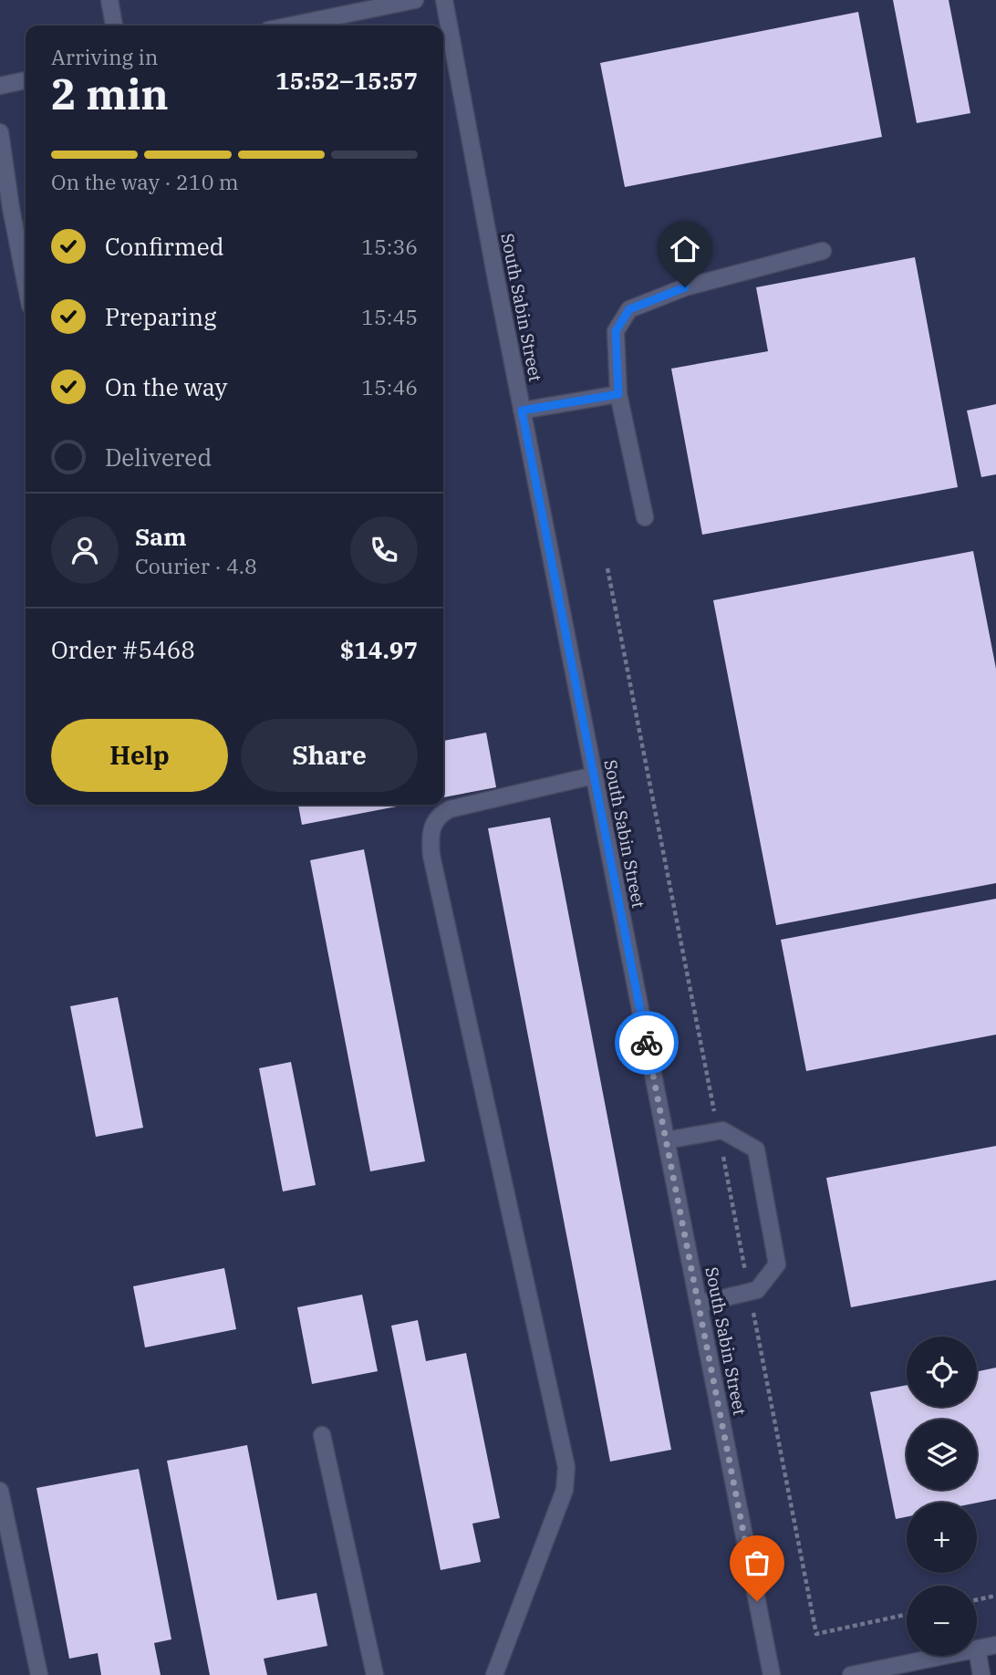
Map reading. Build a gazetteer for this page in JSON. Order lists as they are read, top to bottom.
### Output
{
  "streets": {
    "street": ["South Sabin Street"]
  },
  "page": {
    "heading": ["2 min", "Arriving in", "15:52–15:57"],
    "panel": [
      "Sam",
      "Courier · 4.8",
      "Order #5468",
      "$14.97"
    ],
    "bar": "On the way · 210 m",
    "list": [
      ["Confirmed", "15:36"],
      ["Preparing", "15:45"],
      ["On the way", "15:46"],
      "Delivered"
    ],
    "buttons": ["Help", "Share"],
    "map_buttons": ["+", "−"]
  }
}
